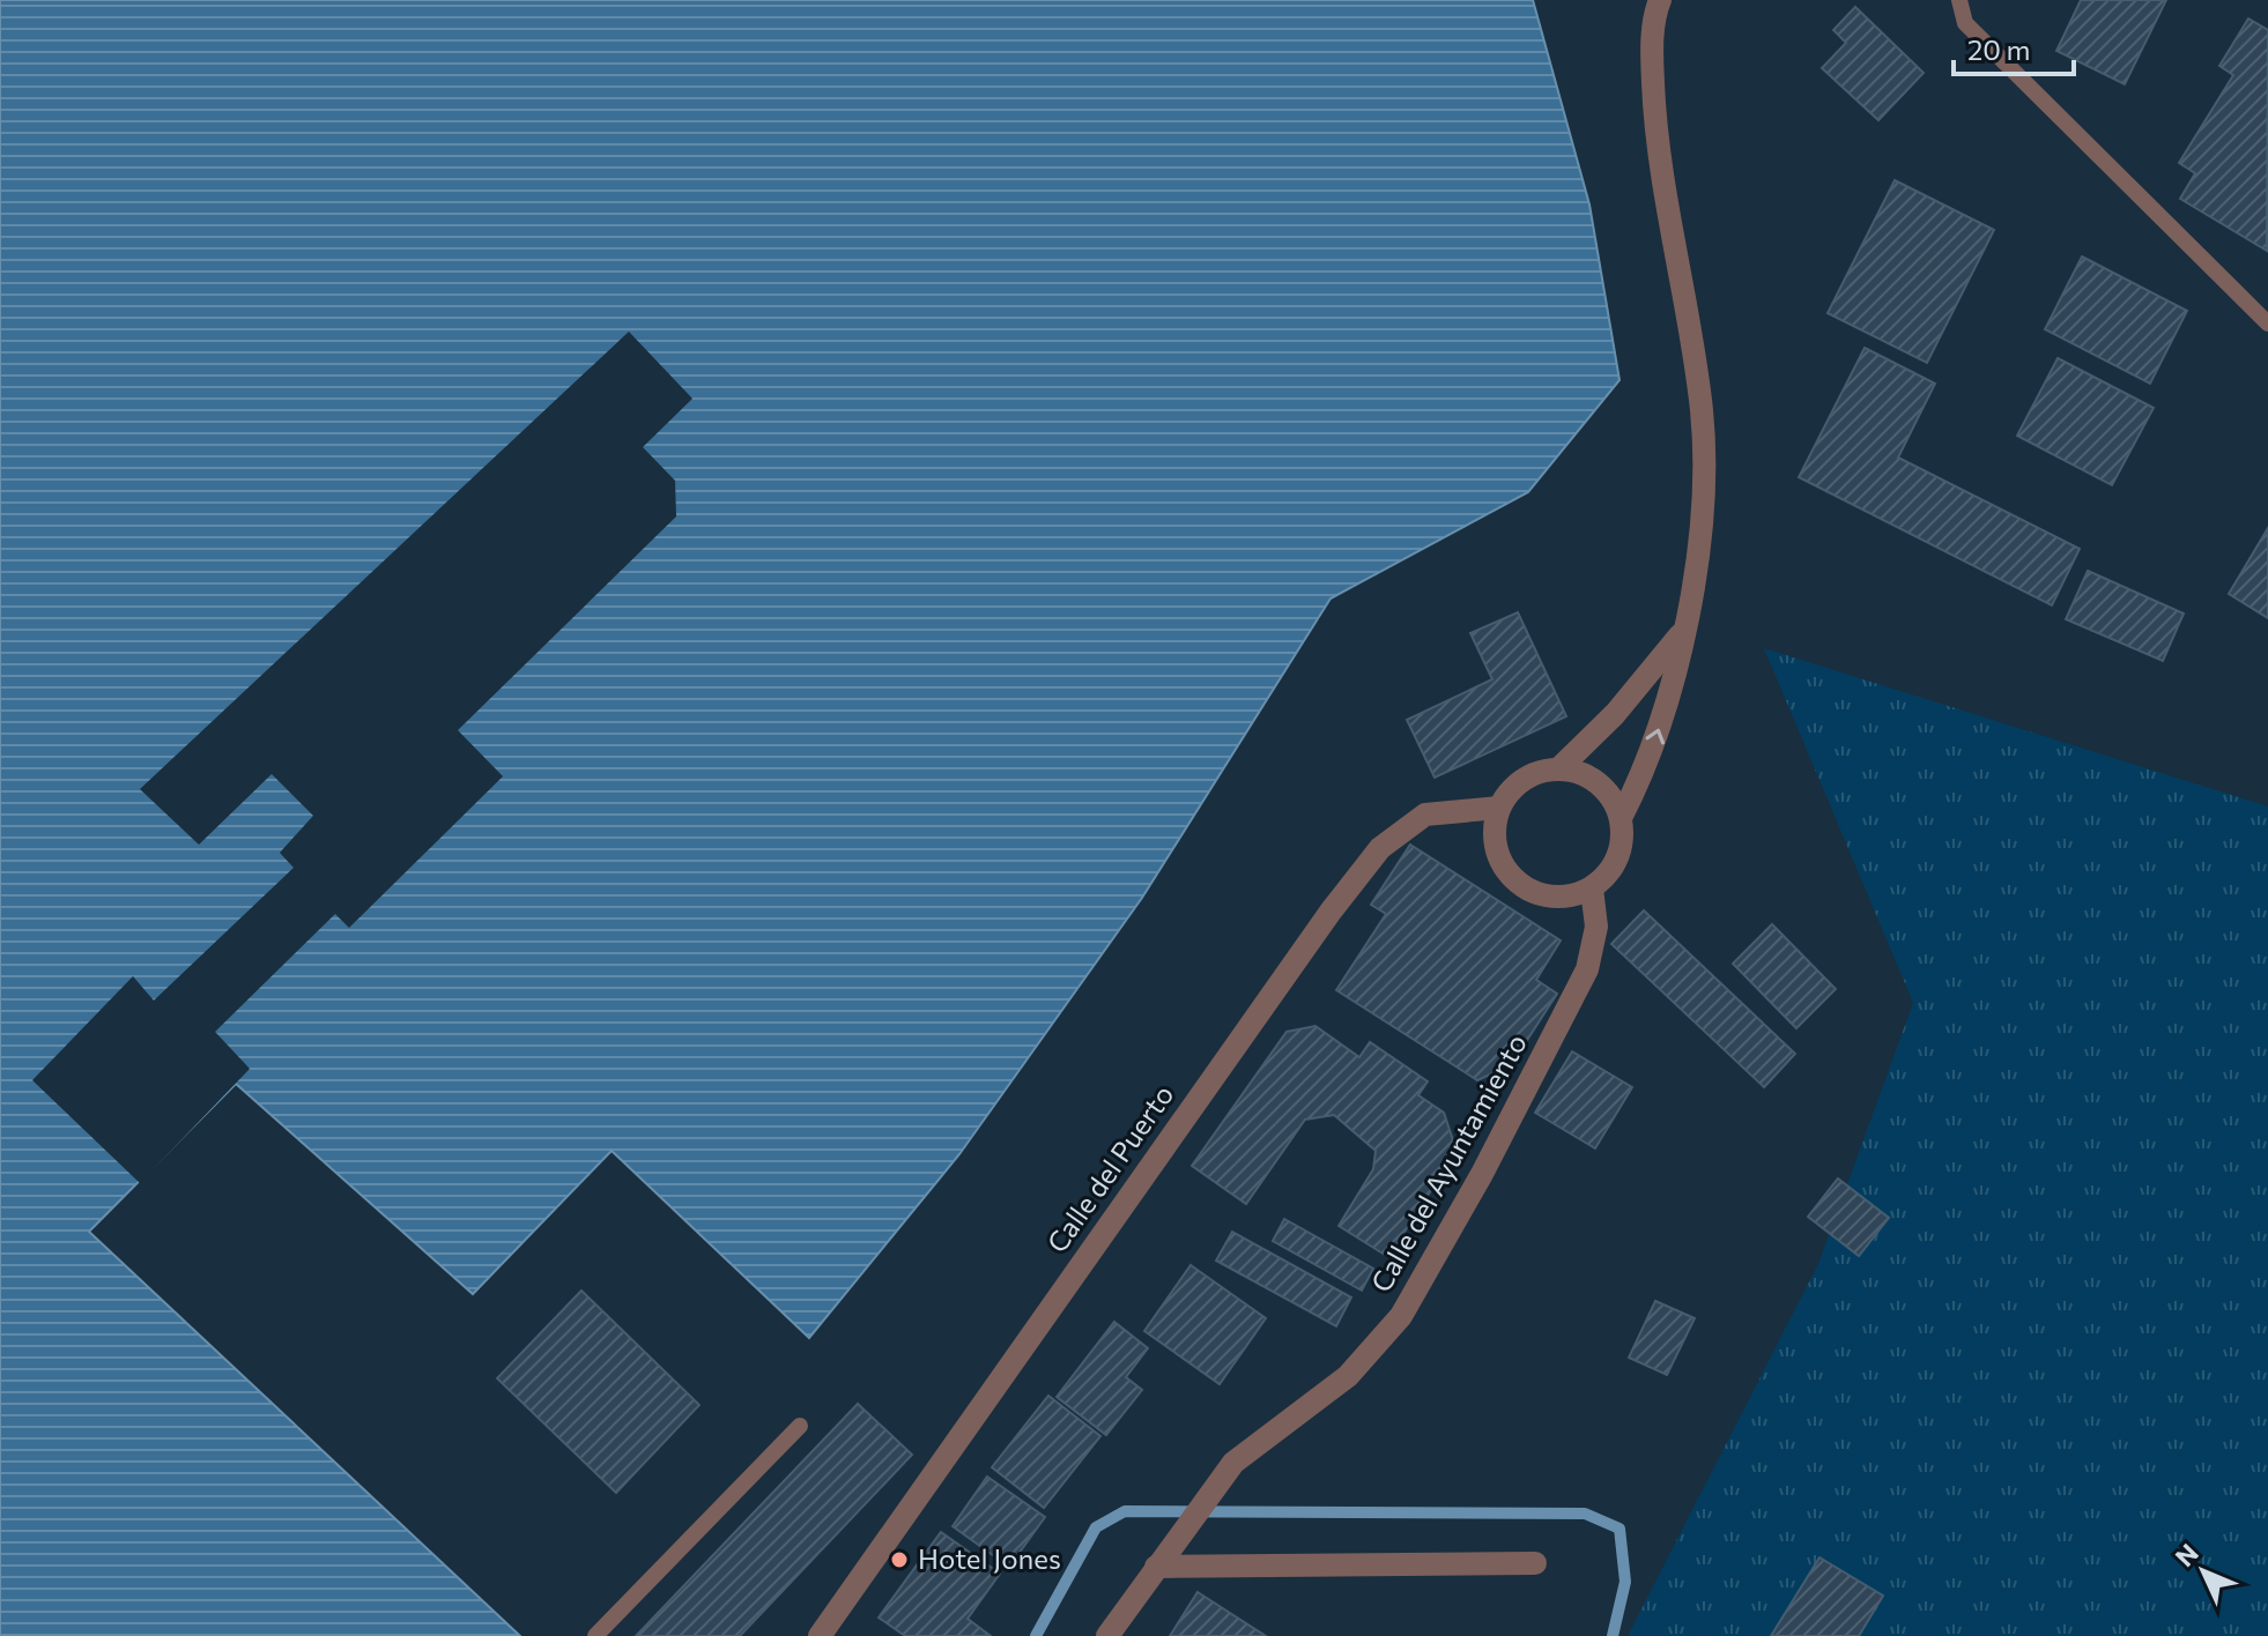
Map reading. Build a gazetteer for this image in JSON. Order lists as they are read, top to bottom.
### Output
{
  "streets": {
    "street": ["Calle del Ayuntamiento", "Calle del Puerto"]
  },
  "crossings": [
    ["Calle del Ayuntamiento", "Calle del Puerto"]
  ],
  "places": ["Hotel Jones"],
  "scale_bar": "20 m",
  "north": "top left"
}
